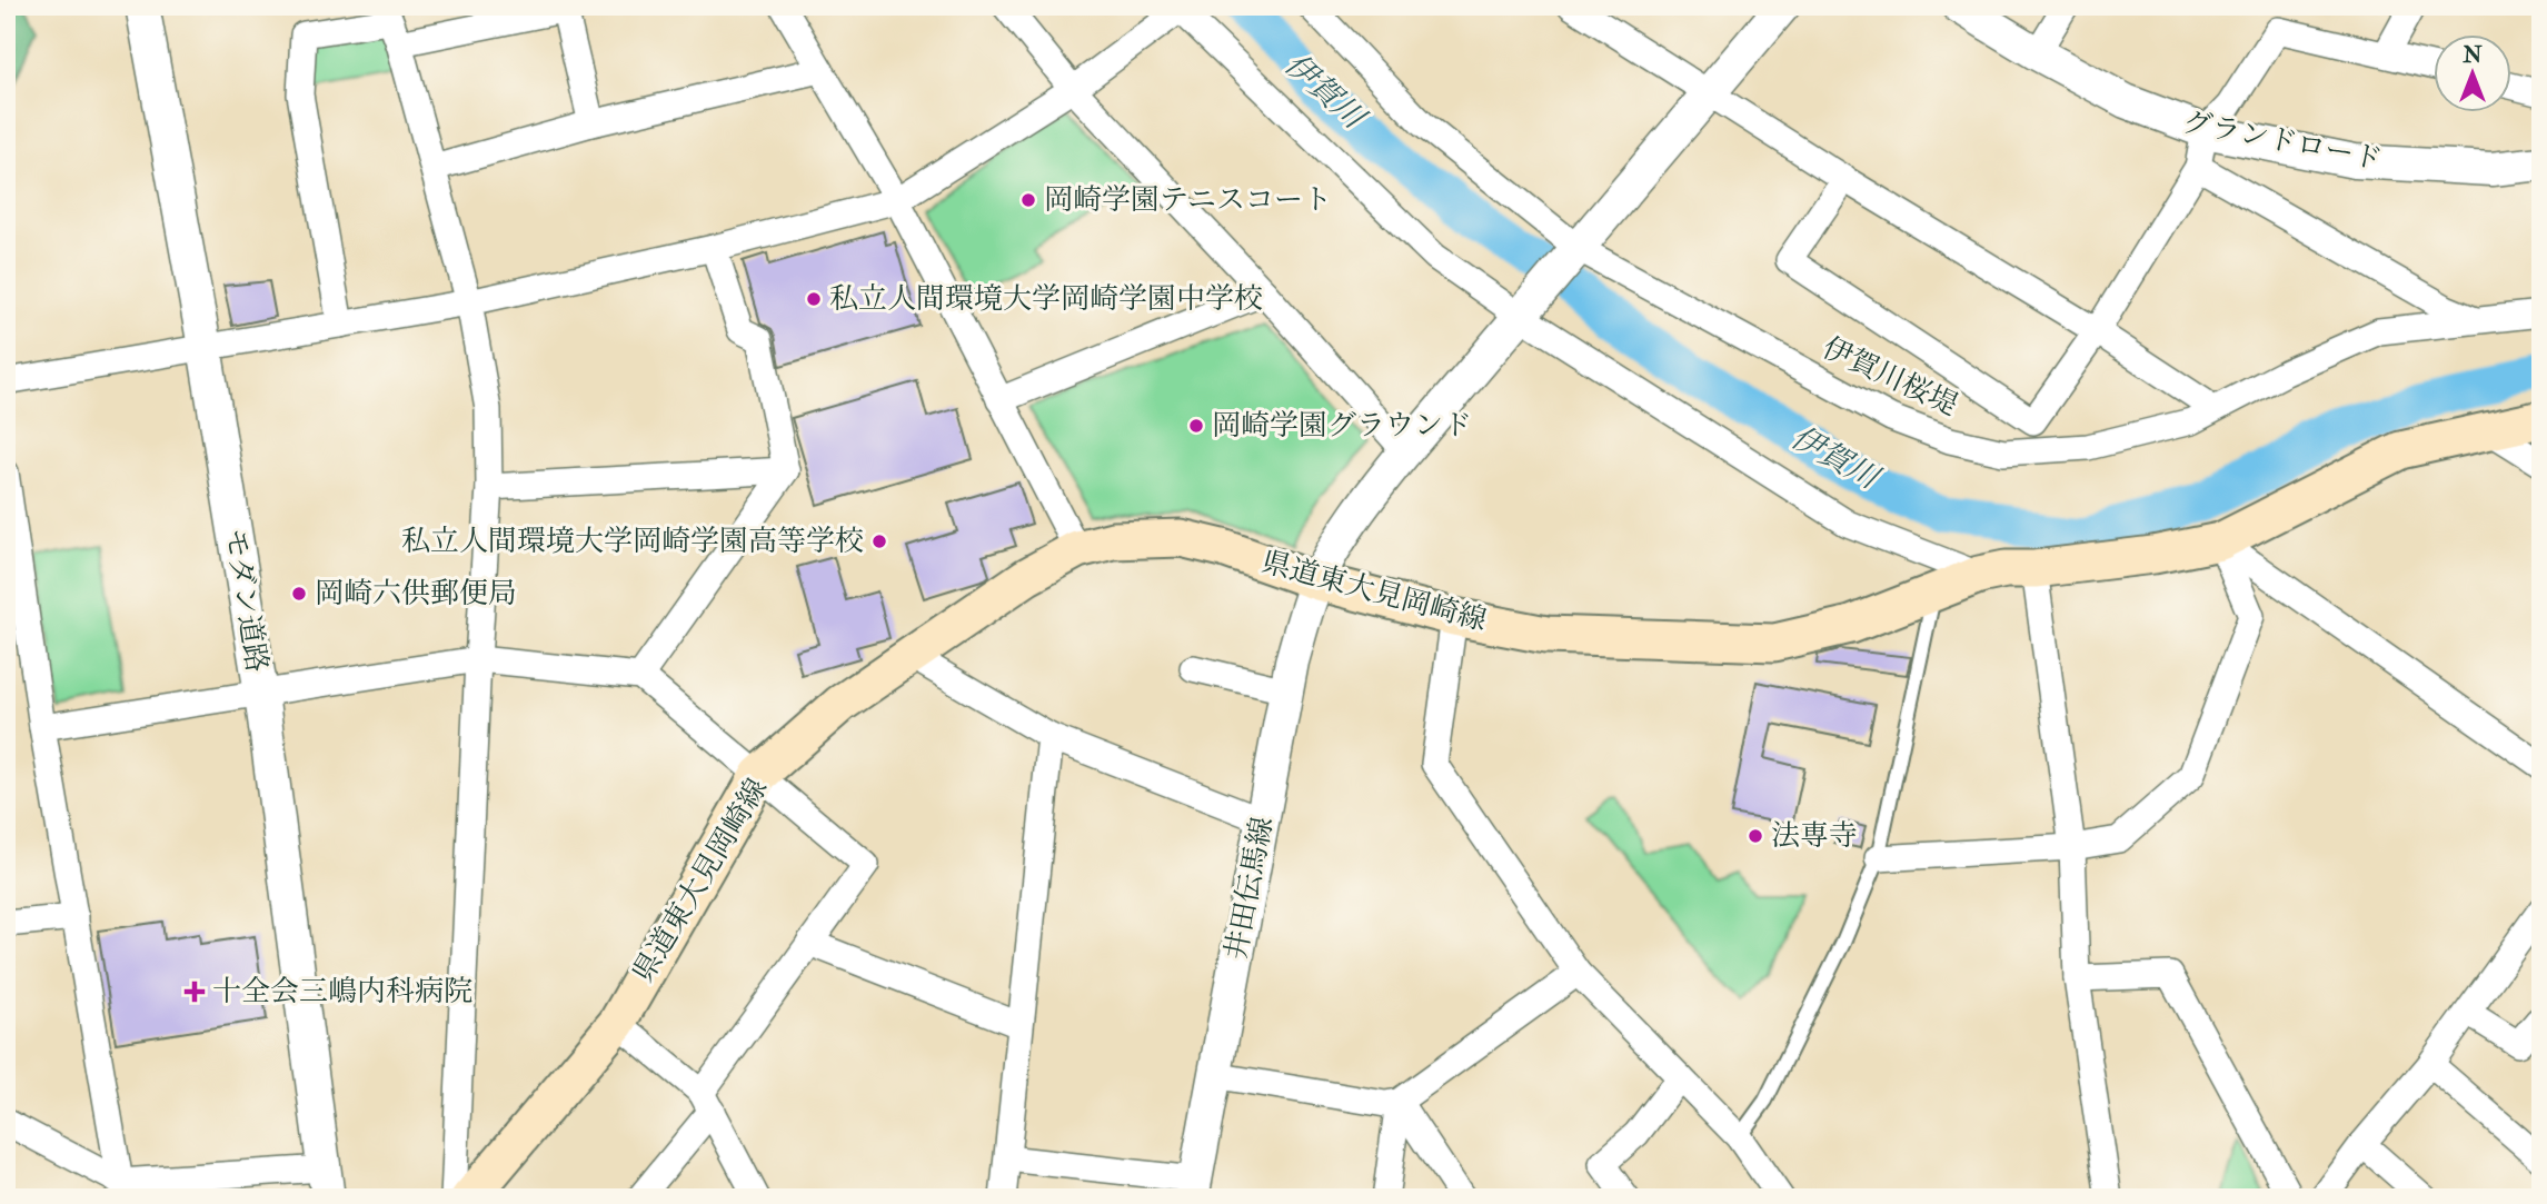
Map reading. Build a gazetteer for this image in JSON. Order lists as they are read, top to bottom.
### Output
{
  "streets": {
    "main road": ["県道東大見岡崎線"],
    "street": [
      "グランドロード",
      "伊賀川桜堤",
      "モダン道路",
      "井田伝馬線"
    ]
  },
  "crossings": [
    ["伊賀川桜堤", "井田伝馬線"],
    ["県道東大見岡崎線", "井田伝馬線"]
  ],
  "water": ["伊賀川"],
  "places": {
    "other": [
      "岡崎学園テニスコート",
      "私立人間環境大学岡崎学園中学校",
      "岡崎学園グラウンド",
      "私立人間環境大学岡崎学園高等学校",
      "岡崎六供郵便局",
      "法専寺"
    ],
    "health": ["十全会三嶋内科病院"]
  },
  "north": "top"
}
